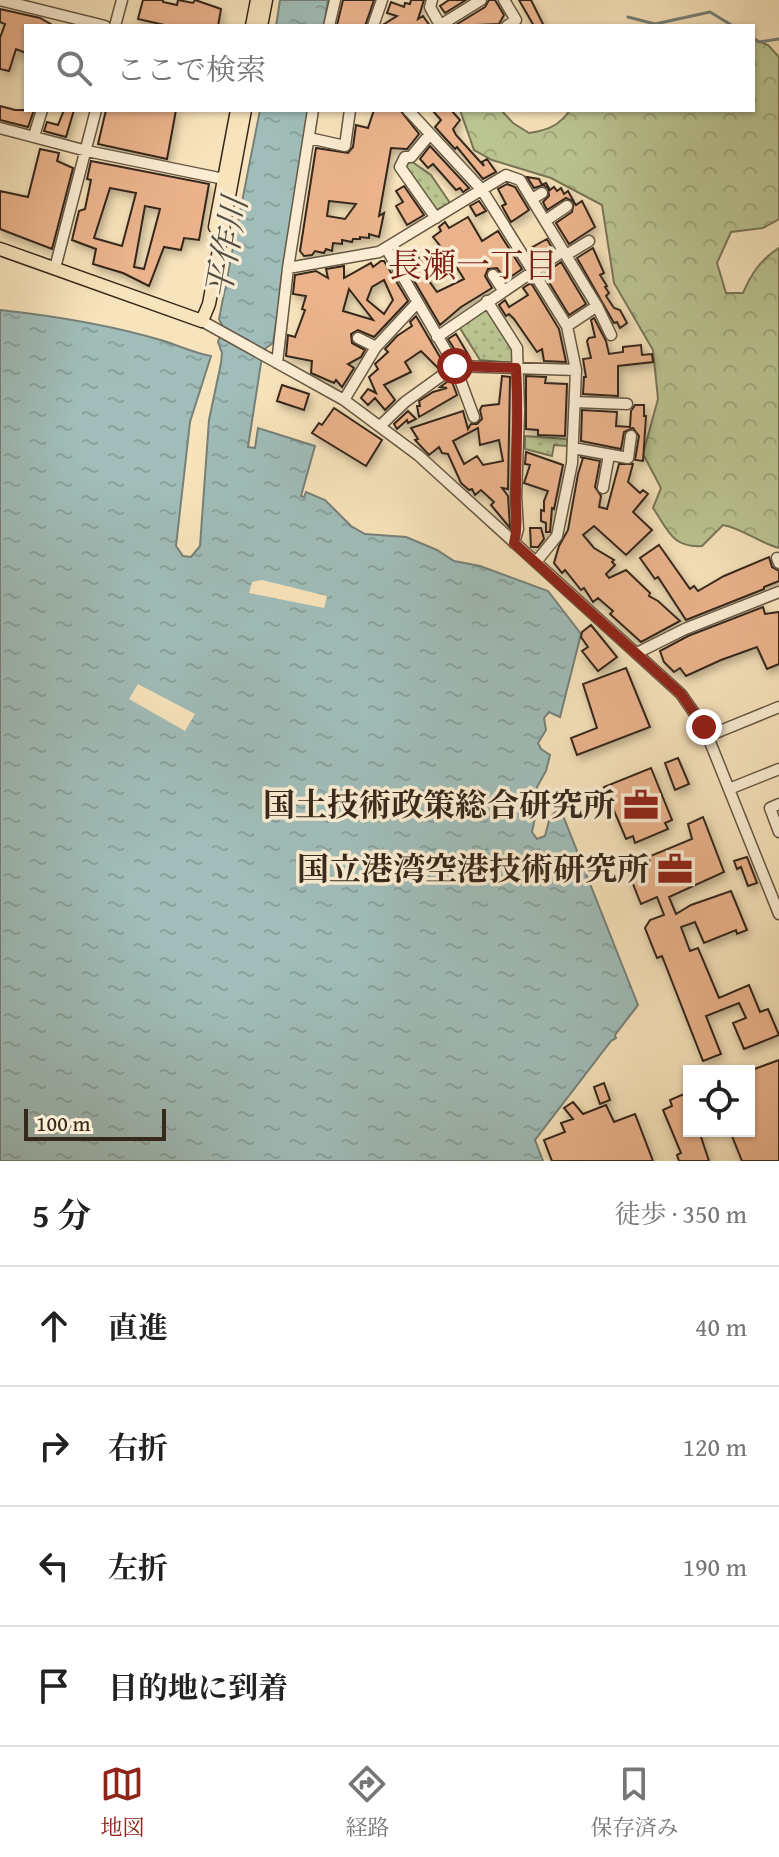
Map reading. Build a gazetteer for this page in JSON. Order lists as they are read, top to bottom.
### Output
{
  "districts": ["長瀬一丁目"],
  "water": ["平作川"],
  "places": {
    "office": ["国土技術政策総合研究所", "国立港湾空港技術研究所"]
  },
  "scale_bar": "100 m",
  "page": {
    "search": "ここで検索",
    "scale": "100 m",
    "heading": ["5 分", "徒歩 · 350 m"],
    "list": [
      ["直進", "40 m"],
      ["右折", "120 m"],
      ["左折", "190 m"],
      "目的地に到着"
    ],
    "nav": ["地図", "経路", "保存済み"]
  }
}
